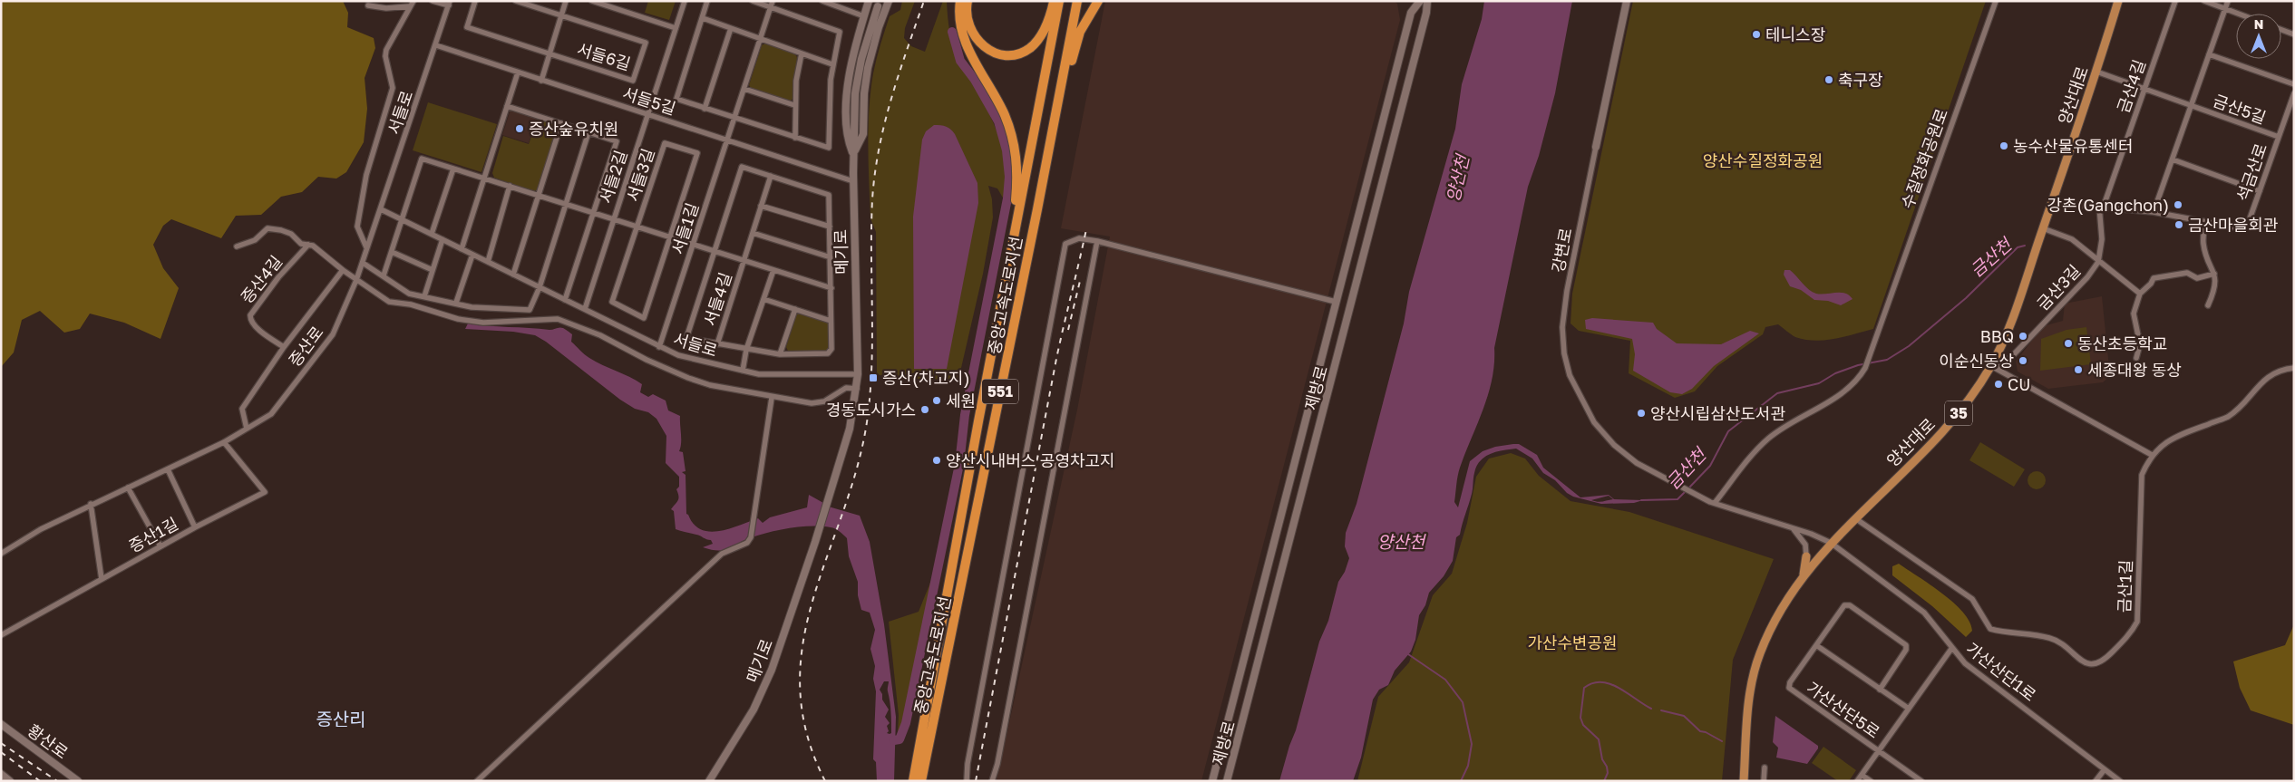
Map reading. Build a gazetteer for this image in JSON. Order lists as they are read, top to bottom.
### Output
{
  "streets": {
    "highway": ["중앙고속도로지선", "551"],
    "main road": ["양산대로", "35"],
    "street": [
      "서들6길",
      "금산4길",
      "서들5길",
      "금산5길",
      "서들로",
      "수질정화공원로",
      "석금산로",
      "서들3길",
      "서들2길",
      "서들1길",
      "강변로",
      "메기로",
      "증산4길",
      "금산3길",
      "서들4길",
      "증산로",
      "제방로",
      "증산1길",
      "금산1길",
      "가산산단1로",
      "가산산단5로",
      "황산로"
    ]
  },
  "crossings": [
    ["금산4길", "석금산로"],
    ["금산4길", "금산3길"],
    ["양산대로", "석금산로"],
    ["양산대로", "금산3길"],
    ["양산대로", "금산1길"],
    ["양산대로", "가산산단1로"],
    ["서들5길", "서들로"],
    ["서들5길", "서들2길"],
    ["서들5길", "서들1길"],
    ["서들5길", "메기로"],
    ["금산5길", "석금산로"],
    ["서들로", "서들3길"],
    ["서들로", "서들2길"],
    ["서들로", "서들1길"],
    ["서들로", "메기로"],
    ["서들로", "증산로"],
    ["수질정화공원로", "강변로"],
    ["석금산로", "금산3길"],
    ["서들3길", "서들2길"],
    ["서들3길", "서들1길"],
    ["서들3길", "서들4길"],
    ["증산로", "증산1길"],
    ["가산산단1로", "가산산단5로"]
  ],
  "districts": ["증산리"],
  "water": ["양산천", "금산천"],
  "parks": ["양산수질정화공원", "가산수변공원"],
  "places": {
    "other": [
      "테니스장",
      "축구장",
      "증산숲유치원",
      "농수산물유통센터",
      "강촌(Gangchon)",
      "금산마을회관",
      "BBQ",
      "동산초등학교",
      "이순신동상",
      "세종대왕 동상",
      "CU",
      "세원",
      "경동도시가스",
      "양산시립삼산도서관",
      "양산시내버스 공영차고지"
    ],
    "transit": ["증산(차고지)"]
  },
  "north": "top"
}
